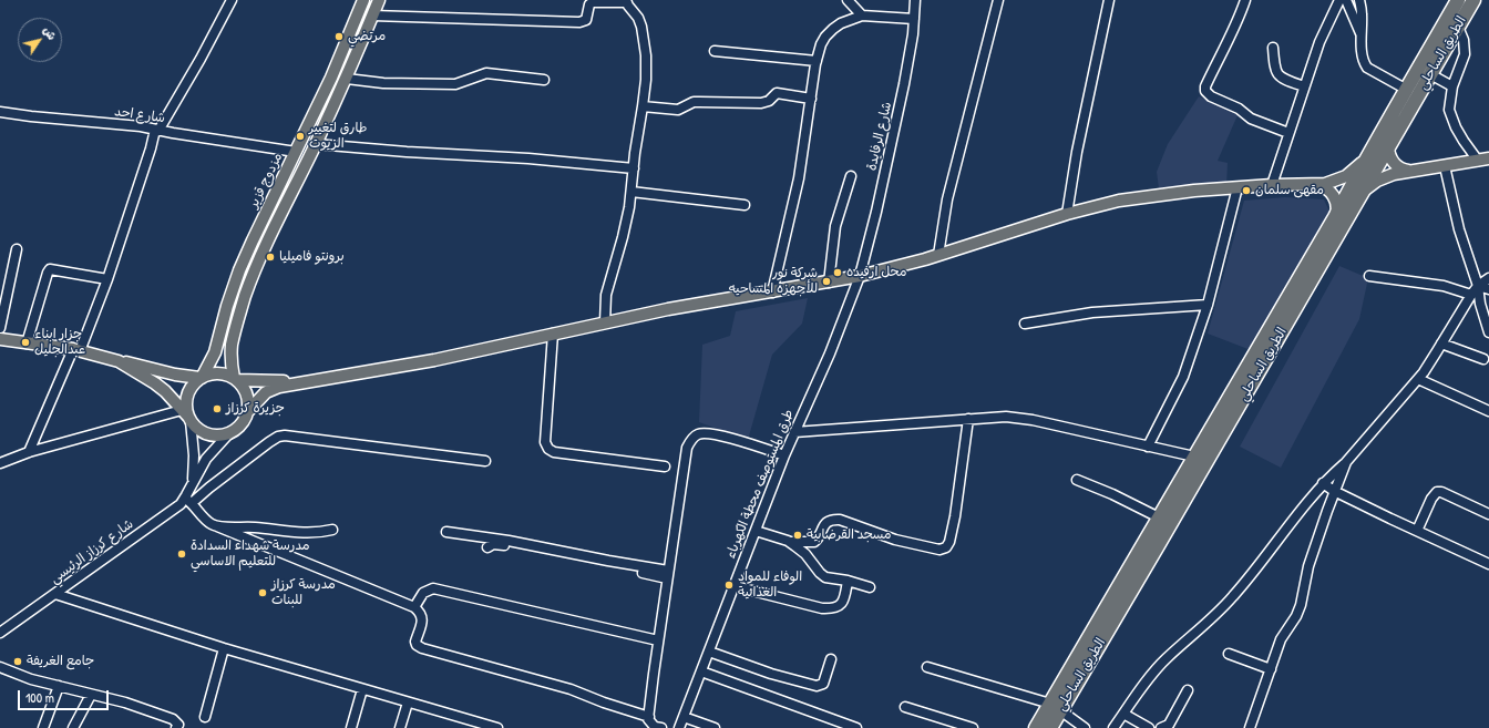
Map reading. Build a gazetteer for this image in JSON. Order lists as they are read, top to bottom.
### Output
{
  "streets": {
    "highway": ["الطريق الساحلي"],
    "main road": ["مزدوج قزير"],
    "street": [
      "شارع احد",
      "شارع الرفايدة",
      "طرق المستوصف محطة الكهرباء",
      "شارع كرزاز الرئيسي"
    ]
  },
  "crossings": [
    ["شارع احد", "مزدوج قزير"],
    ["شارع الرفايدة", "طرق المستوصف محطة الكهرباء"],
    ["مزدوج قزير", "شارع كرزاز الرئيسي"]
  ],
  "places": [
    "مرتضي",
    "طارق لتغيير الزيوت",
    "مقهى سلمان",
    "برونتو فاميليا",
    "محل ارفيده",
    "شركة نور للأجهزه المساحيه",
    "جزار ابناء عبدالجليل",
    "جزيرة كرزاز",
    "مسجد القرضابية",
    "مدرسة شهداء السدادة للتعليم الاساسي",
    "الوفاء للمواد الغذائية",
    "مدرسة كرزاز للبنات",
    "جامع الغريفة"
  ],
  "scale_bar": "100 m",
  "north": "top right"
}
